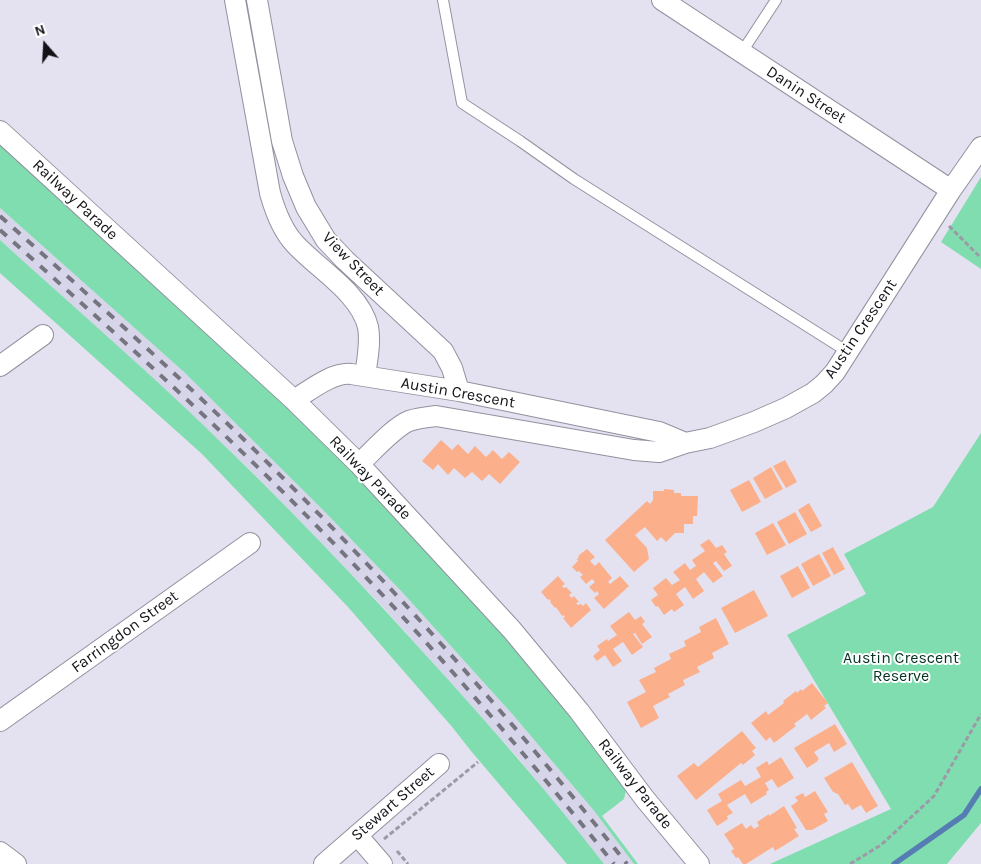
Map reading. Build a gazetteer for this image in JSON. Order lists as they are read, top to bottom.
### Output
{
  "streets": {
    "street": [
      "Danin Street",
      "Railway Parade",
      "View Street",
      "Austin Crescent",
      "Farringdon Street",
      "Stewart Street"
    ]
  },
  "crossings": [
    ["Danin Street", "Austin Crescent"],
    ["Railway Parade", "Austin Crescent"],
    ["View Street", "Austin Crescent"]
  ],
  "parks": ["Austin Crescent Reserve"],
  "north": "top"
}
